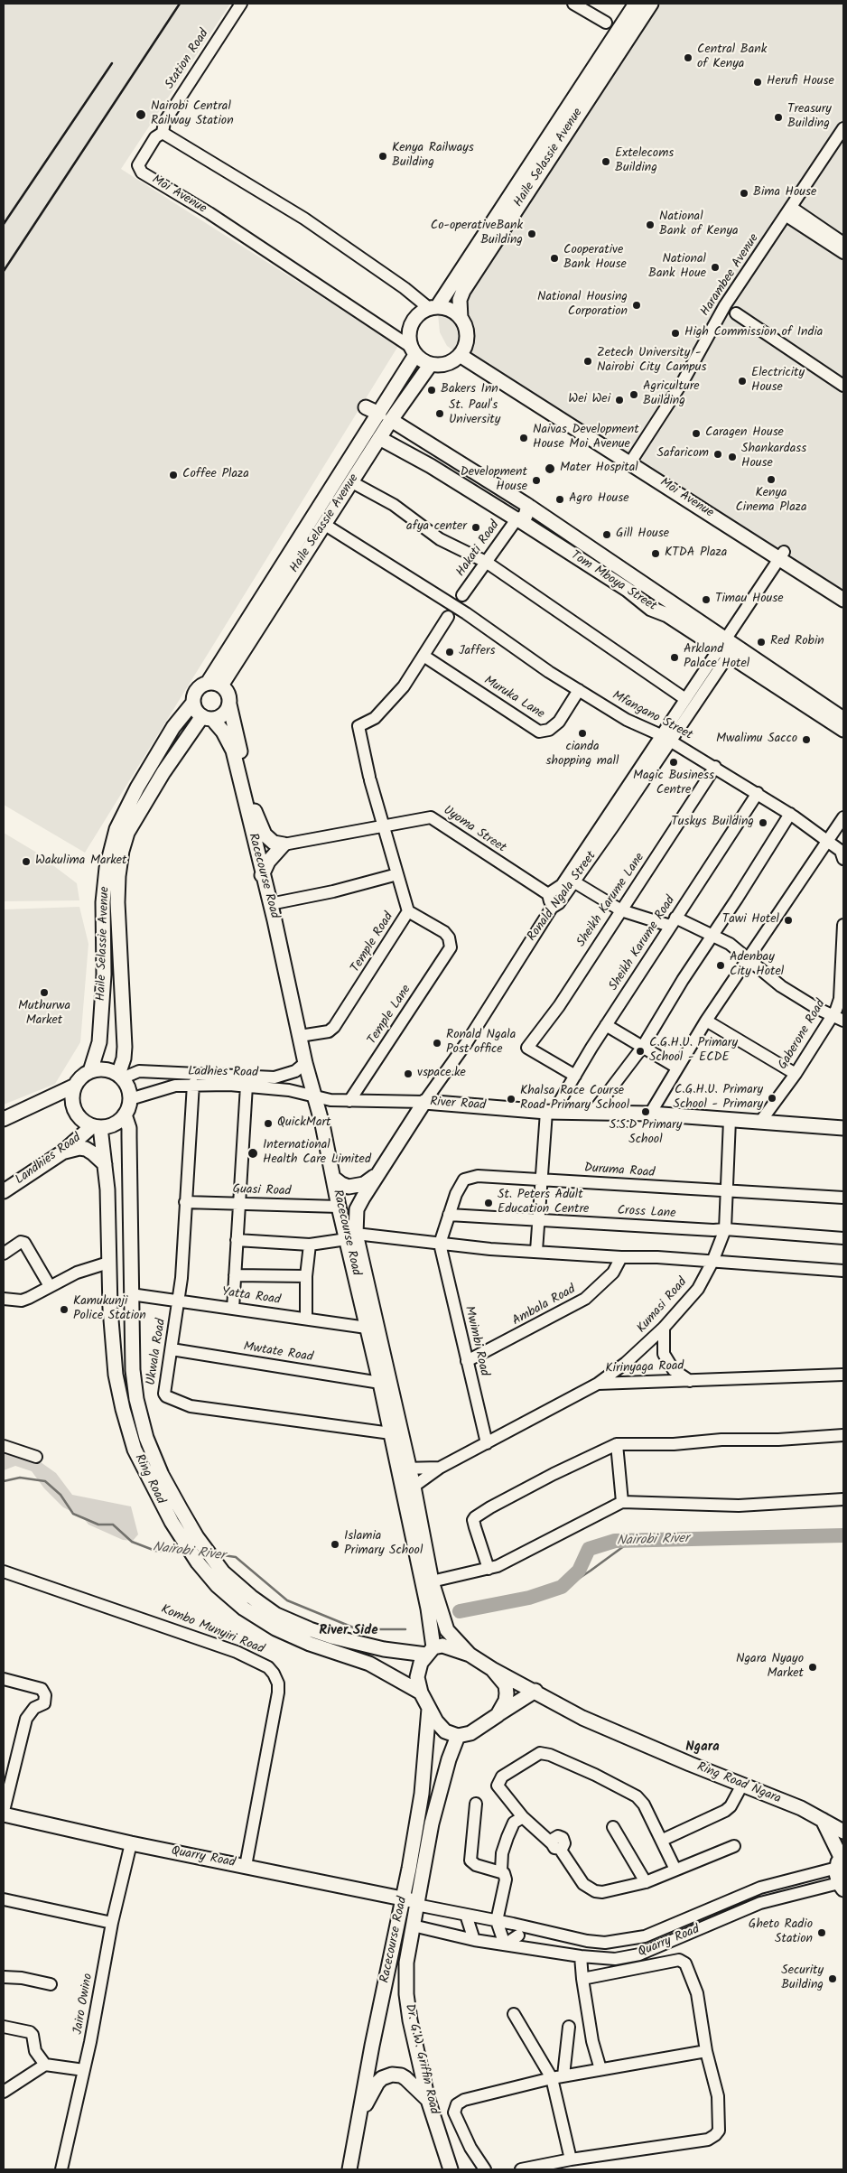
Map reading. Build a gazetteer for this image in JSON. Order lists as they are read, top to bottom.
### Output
{
  "streets": {
    "main road": [
      "Haile Selassie Avenue",
      "Moi Avenue",
      "Tom Mboya Street",
      "Racecourse Road",
      "Ronald Ngala Street",
      "River Road",
      "Landhies Road",
      "Ring Road",
      "Ring Road Ngara",
      "Quarry Road",
      "Dr. G.W. Griffin Road"
    ],
    "street": [
      "Station Road",
      "Harambee Avenue",
      "Hakati Road",
      "Muruka Lane",
      "Mfangano Street",
      "Uyoma Street",
      "Sheikh Karume Lane",
      "Temple Road",
      "Sheikh Karume Road",
      "Temple Lane",
      "Gaberone Road",
      "Ladhies Road",
      "Duruma Road",
      "Guasi Road",
      "Cross Lane",
      "Yatta Road",
      "Ambala Road",
      "Kumasi Road",
      "Mwimbi Road",
      "Ukwala Road",
      "Mwtate Road",
      "Kirinyaga Road",
      "Kombo Munyiri Road",
      "Jairo Owino"
    ]
  },
  "crossings": [
    ["Station Road", "Moi Avenue"],
    ["Haile Selassie Avenue", "Moi Avenue"],
    ["Haile Selassie Avenue", "Tom Mboya Street"],
    ["Haile Selassie Avenue", "Racecourse Road"],
    ["Haile Selassie Avenue", "Ladhies Road"],
    ["Haile Selassie Avenue", "Landhies Road"],
    ["Haile Selassie Avenue", "Ring Road"],
    ["Moi Avenue", "Harambee Avenue"],
    ["Moi Avenue", "Ronald Ngala Street"],
    ["Hakati Road", "Tom Mboya Street"],
    ["Tom Mboya Street", "Ronald Ngala Street"],
    ["Muruka Lane", "Mfangano Street"],
    ["Muruka Lane", "Temple Road"],
    ["Mfangano Street", "Ronald Ngala Street"],
    ["Mfangano Street", "Sheikh Karume Lane"],
    ["Mfangano Street", "Sheikh Karume Road"],
    ["Uyoma Street", "Ronald Ngala Street"],
    ["Uyoma Street", "Temple Road"],
    ["Racecourse Road", "Ronald Ngala Street"],
    ["Racecourse Road", "Temple Road"],
    ["Racecourse Road", "Ladhies Road"],
    ["Racecourse Road", "River Road"],
    ["Racecourse Road", "Guasi Road"],
    ["Racecourse Road", "Yatta Road"],
    ["Racecourse Road", "Ukwala Road"],
    ["Racecourse Road", "Mwtate Road"],
    ["Racecourse Road", "Kirinyaga Road"],
    ["Racecourse Road", "Ring Road"],
    ["Racecourse Road", "Ring Road Ngara"],
    ["Racecourse Road", "Quarry Road"],
    ["Racecourse Road", "Dr. G.W. Griffin Road"],
    ["Ronald Ngala Street", "River Road"],
    ["Sheikh Karume Lane", "Sheikh Karume Road"],
    ["Temple Road", "Temple Lane"],
    ["Sheikh Karume Road", "River Road"],
    ["Sheikh Karume Road", "Duruma Road"],
    ["Sheikh Karume Road", "Cross Lane"],
    ["Temple Lane", "River Road"],
    ["Gaberone Road", "River Road"],
    ["Ladhies Road", "River Road"],
    ["Ladhies Road", "Landhies Road"],
    ["Ladhies Road", "Ukwala Road"],
    ["Ladhies Road", "Ring Road"],
    ["River Road", "Kumasi Road"],
    ["Landhies Road", "Ring Road"],
    ["Duruma Road", "Cross Lane"],
    ["Duruma Road", "Kumasi Road"],
    ["Duruma Road", "Mwimbi Road"],
    ["Guasi Road", "Ukwala Road"],
    ["Cross Lane", "Kumasi Road"],
    ["Yatta Road", "Ukwala Road"],
    ["Yatta Road", "Ring Road"],
    ["Ambala Road", "Mwimbi Road"],
    ["Kumasi Road", "Kirinyaga Road"],
    ["Mwimbi Road", "Kirinyaga Road"],
    ["Ukwala Road", "Mwtate Road"],
    ["Ring Road", "Ring Road Ngara"],
    ["Ring Road", "Dr. G.W. Griffin Road"],
    ["Kombo Munyiri Road", "Quarry Road"],
    ["Ring Road Ngara", "Dr. G.W. Griffin Road"],
    ["Quarry Road", "Jairo Owino"],
    ["Quarry Road", "Dr. G.W. Griffin Road"]
  ],
  "districts": ["River Side", "Ngara"],
  "water": ["Nairobi River"],
  "places": [
    "Central Bank of Kenya",
    "Herufi House",
    "Nairobi Central Railway Station",
    "Treasury Building",
    "Kenya Railways Building",
    "Extelecoms Building",
    "Bima House",
    "National Bank of Kenya",
    "Co-operativeBank Building",
    "Cooperative Bank House",
    "National Bank Houe",
    "National Housing Corporation",
    "High Commission of India",
    "Zetech University - Nairobi City Campus",
    "Electricity House",
    "Bakers Inn",
    "Agriculture Building",
    "Wei Wei",
    "St. Paul's University",
    "Caragen House",
    "Naivas Development House Moi Avenue",
    "Safaricom",
    "Shankardass House",
    "Mater Hospital",
    "Coffee Plaza",
    "Kenya Cinema Plaza",
    "Development House",
    "Agro House",
    "afya center",
    "Gill House",
    "KTDA Plaza",
    "Timau House",
    "Red Robin",
    "Jaffers",
    "Arkland Palace Hotel",
    "cianda shopping mall",
    "Mwalimu Sacco",
    "Magic Business Centre",
    "Tuskys Building",
    "Wakulima Market",
    "Tawi Hotel",
    "Adenbay City Hotel",
    "Muthurwa Market",
    "Ronald Ngala Post office",
    "C.G.H.U. Primary School - ECDE",
    "vspace.ke",
    "C.G.H.U. Primary School - Primary",
    "Khalsa Race Course Road Primary School",
    "S.S.D Primary School",
    "QuickMart",
    "International Health Care Limited",
    "St. Peters Adult Education Centre",
    "Kamukunji Police Station",
    "Islamia Primary School",
    "Ngara Nyayo Market",
    "Gheto Radio Station",
    "Security Building"
  ]
}
